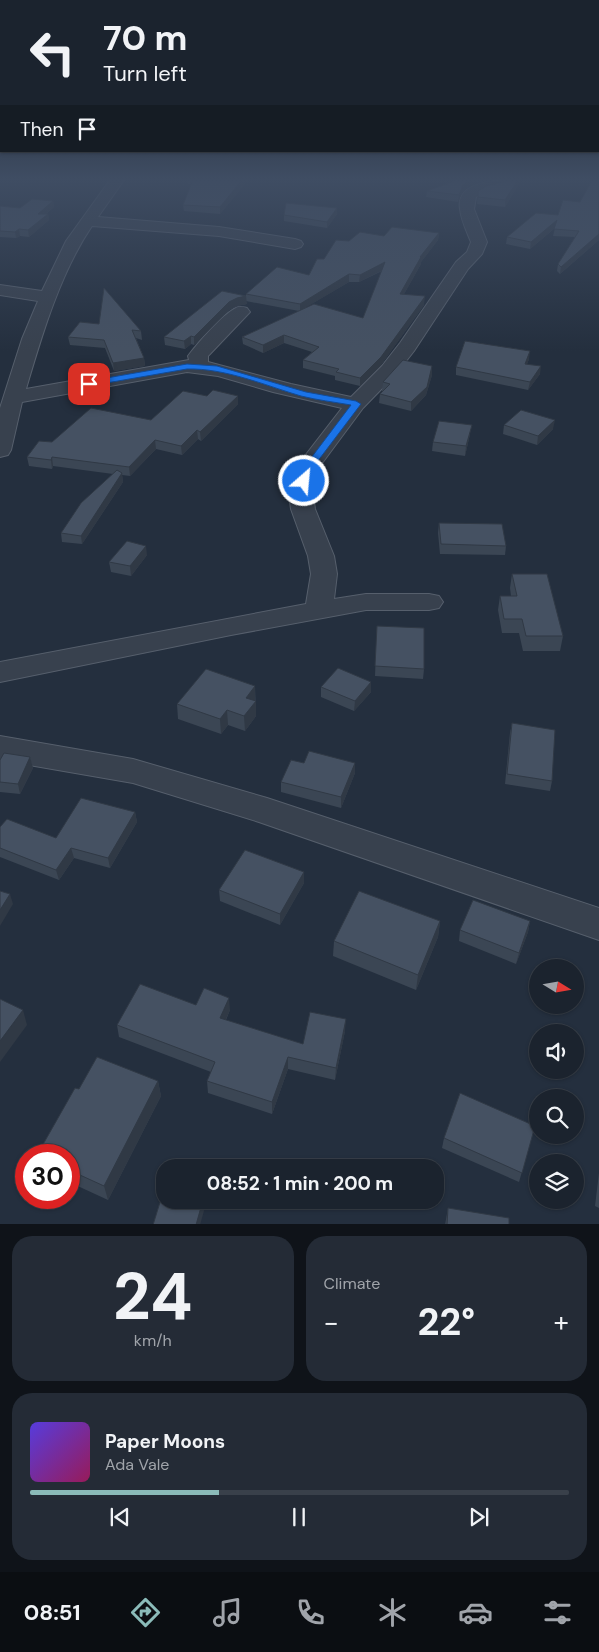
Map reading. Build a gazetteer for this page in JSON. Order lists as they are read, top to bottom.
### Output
{
  "north": "right",
  "page": {
    "turn": ["70 m", "Turn left"],
    "then": "Then",
    "limit": "30",
    "trip": "08:52 · 1 min · 200 m",
    "tile": [
      ["24", "km/h"],
      "Climate"
    ],
    "heat": ["−", "22°", "+"],
    "song": ["Paper Moons", "Ada Vale"],
    "tabs": "08:51"
  }
}
